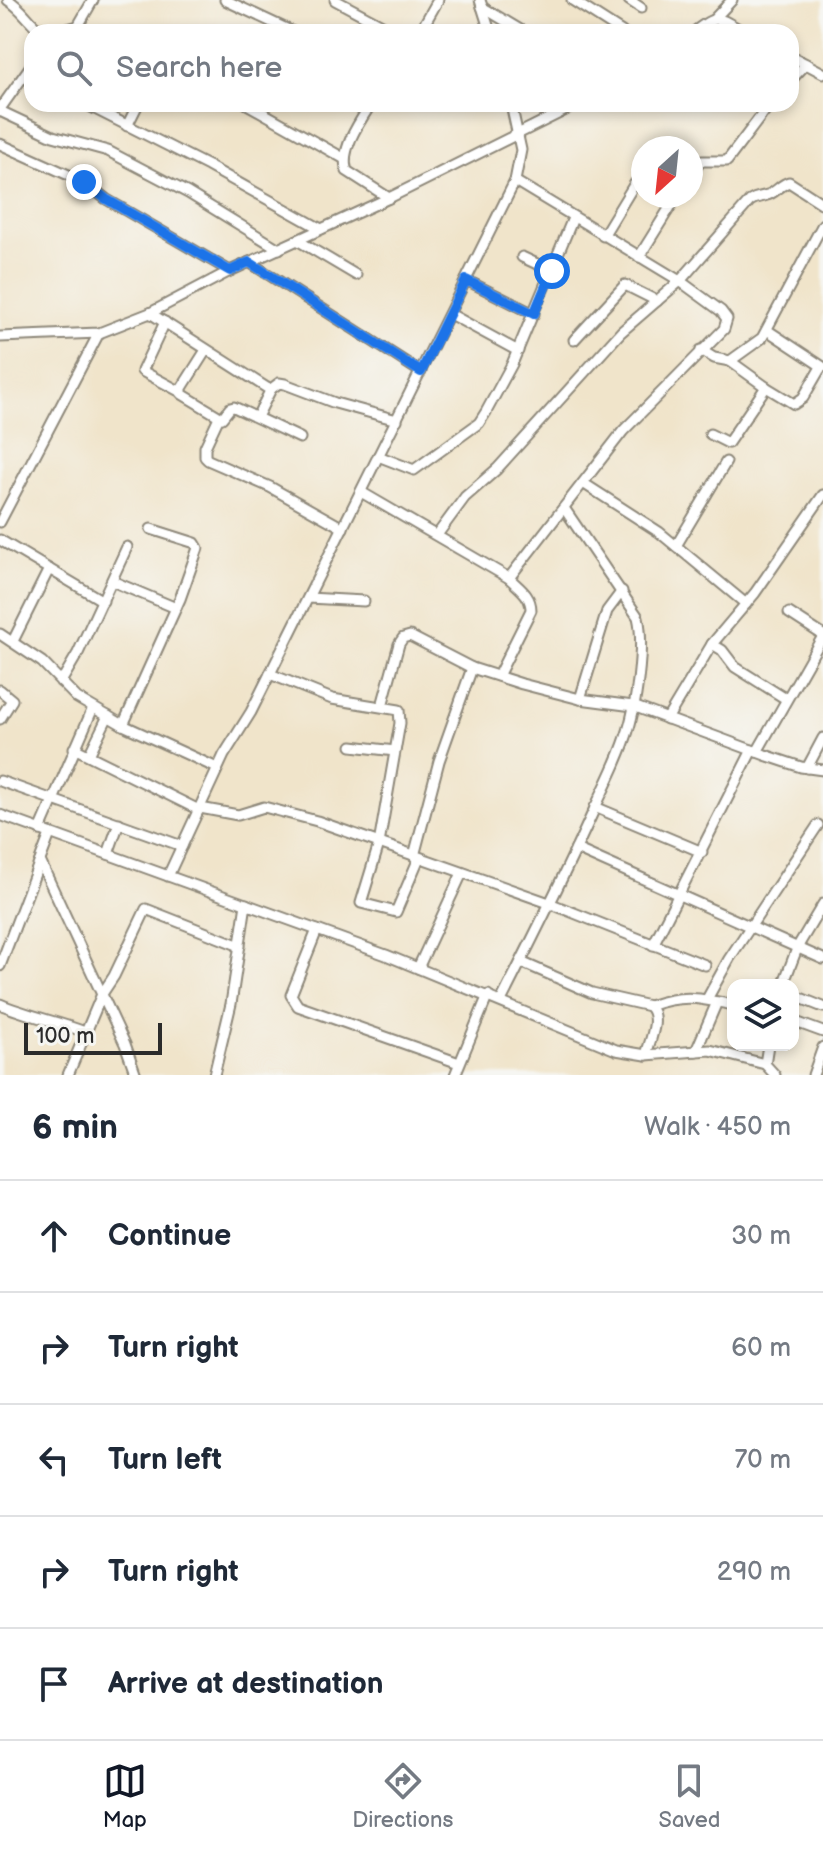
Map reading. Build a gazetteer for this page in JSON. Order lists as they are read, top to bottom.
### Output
{
  "scale_bar": "100 m",
  "north": "bottom left",
  "page": {
    "search": "Search here",
    "scale": "100 m",
    "heading": ["6 min", "Walk · 450 m"],
    "list": [
      ["Continue", "30 m"],
      ["Turn right", "60 m"],
      ["Turn left", "70 m"],
      ["Turn right", "290 m"],
      "Arrive at destination"
    ],
    "nav": ["Map", "Directions", "Saved"]
  }
}
